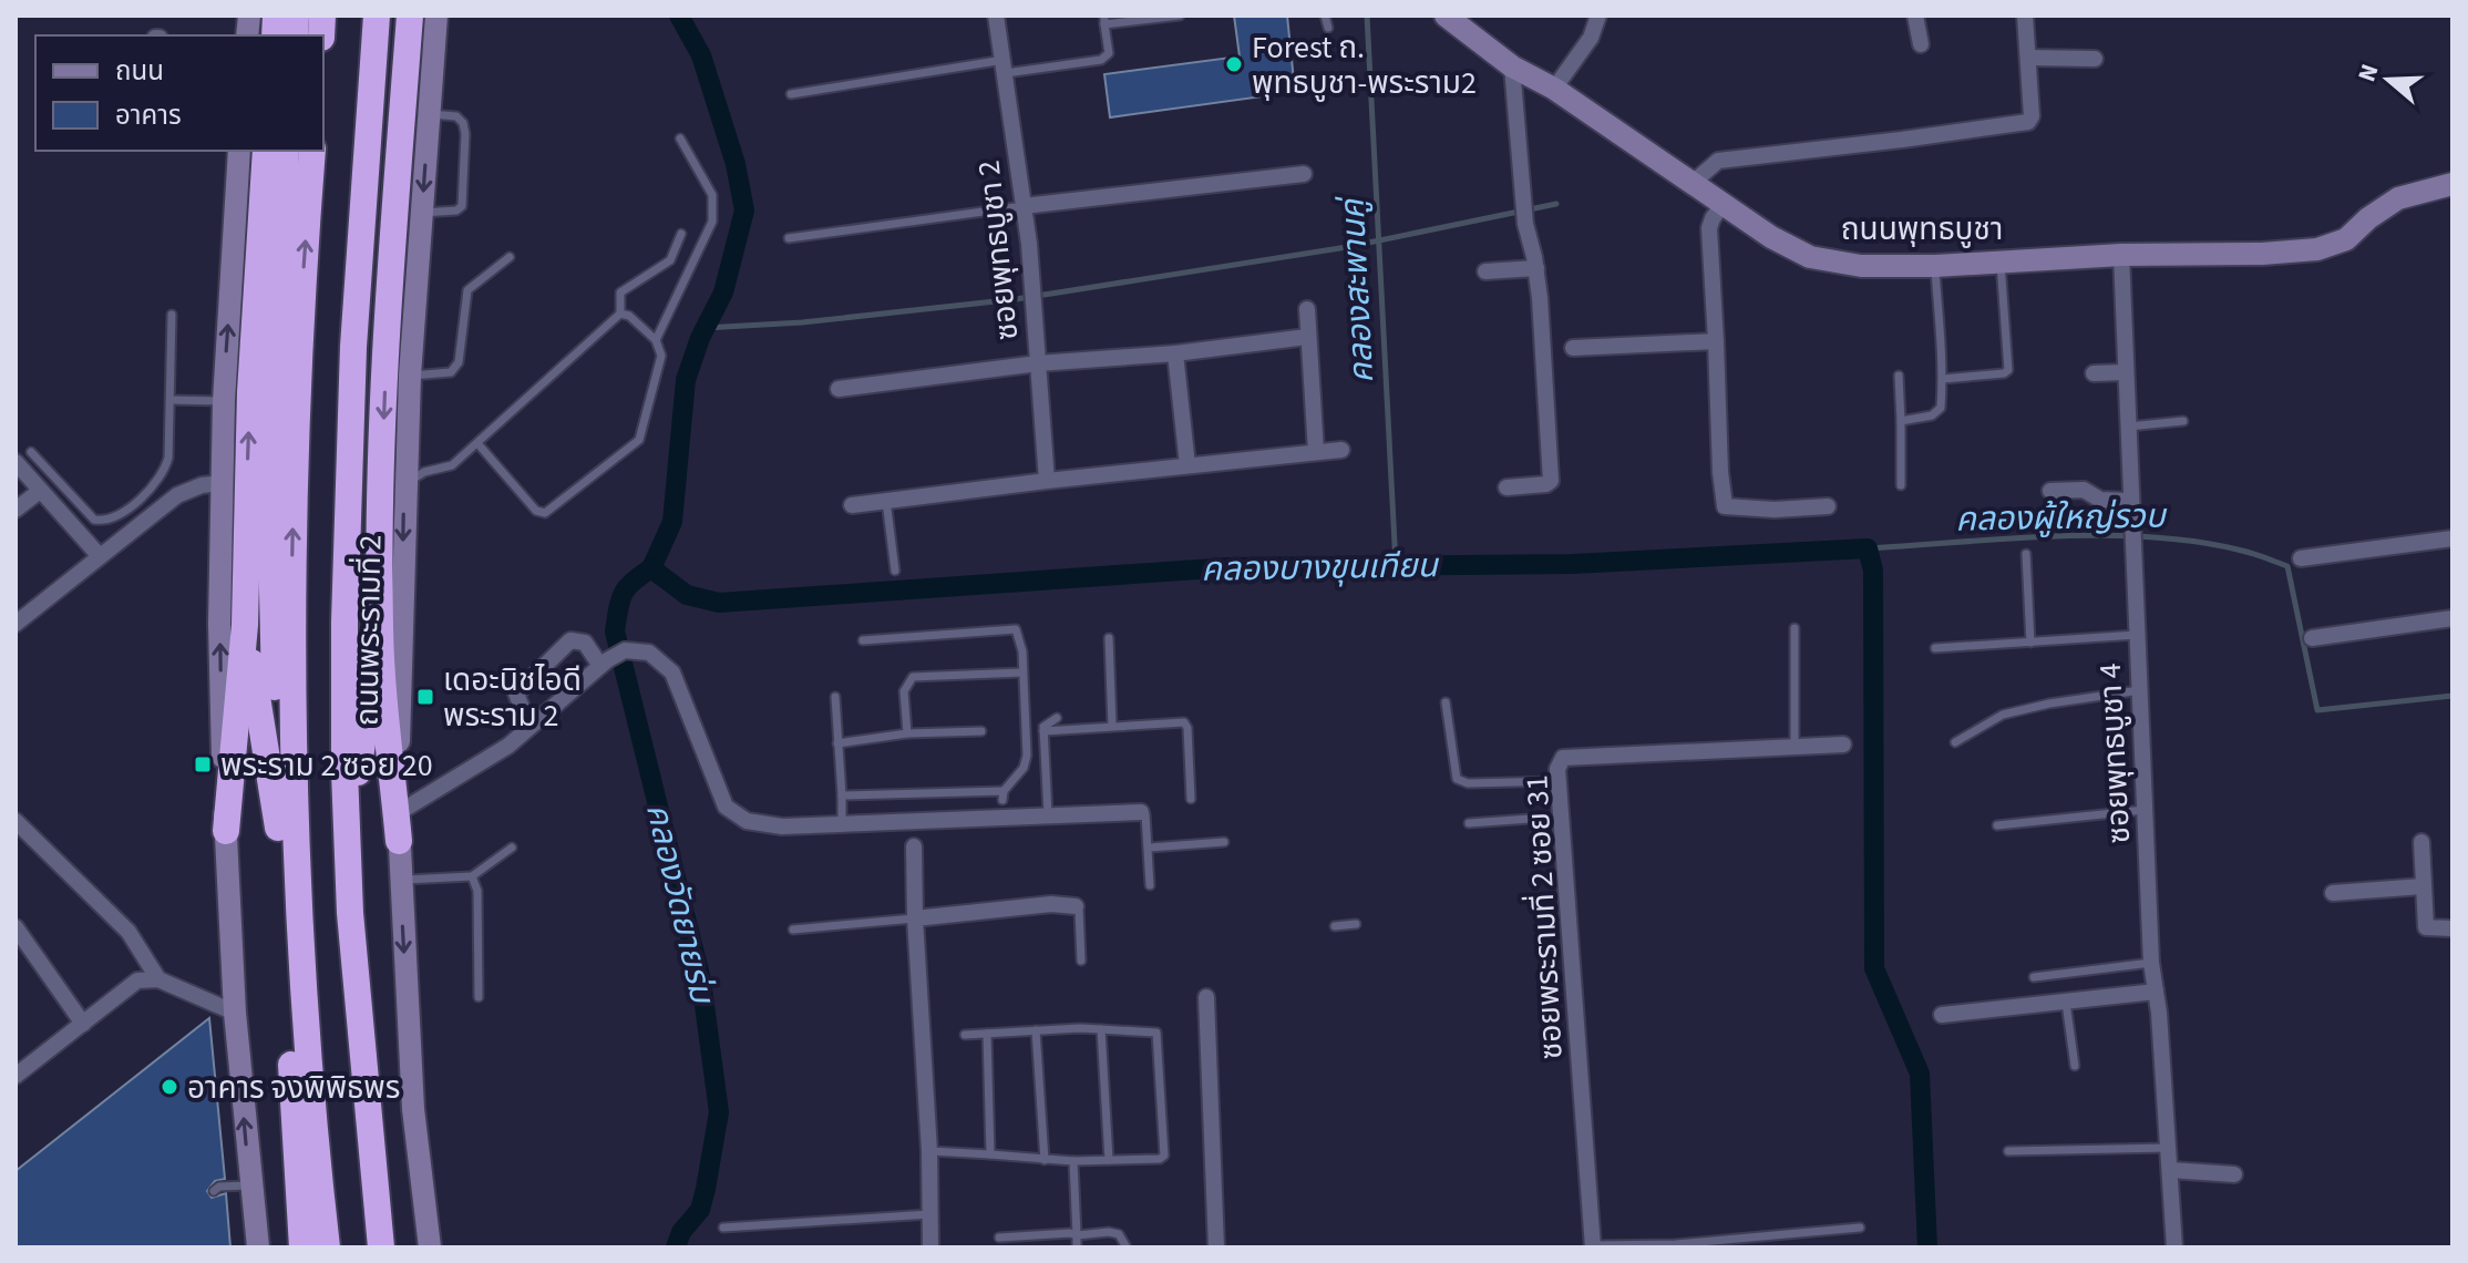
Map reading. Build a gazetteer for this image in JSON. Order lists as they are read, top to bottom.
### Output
{
  "streets": {
    "highway": ["ถนนพระรามที่ 2"],
    "main road": ["ถนนพุทธบูชา"],
    "street": ["ซอยพุทธบูชา 2", "ซอยพุทธบูชา 4", "ซอยพระรามที่ 2 ซอย 31"]
  },
  "crossings": [
    ["ถนนพุทธบูชา", "ซอยพุทธบูชา 4"]
  ],
  "water": [
    "คลองสะพานคู่",
    "คลองผู้ใหญ่รวบ",
    "คลองบางขุนเทียน",
    "คลองวัดยายร่ม"
  ],
  "places": {
    "other": ["Forest ถ. พุทธบูชา-พระราม2", "อาคาร จงพิพิธพร"],
    "transit": ["เดอะนิชไอดี พระราม 2", "พระราม 2 ซอย 20"]
  },
  "legend": ["ถนน", "อาคาร"],
  "north": "left"
}
